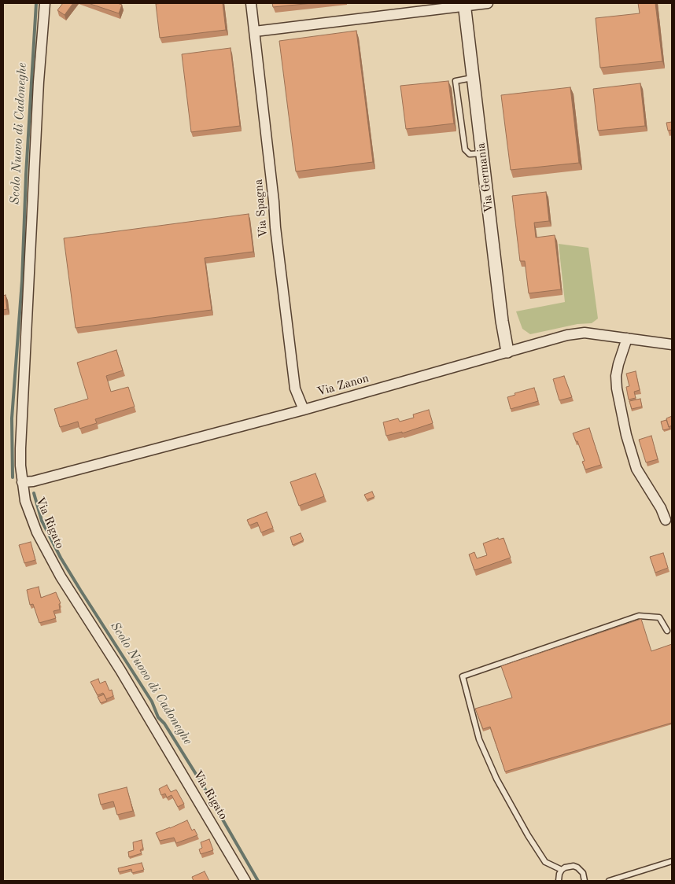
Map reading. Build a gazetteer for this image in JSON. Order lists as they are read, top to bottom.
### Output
{
  "streets": {
    "street": [
      "Via Germania",
      "Via Spagna",
      "Via Zanon",
      "Via Rigato"
    ]
  },
  "crossings": [
    ["Via Germania", "Via Zanon"],
    ["Via Spagna", "Via Zanon"],
    ["Via Zanon", "Via Rigato"]
  ],
  "water": ["Scolo Nuovo di Cadoneghe"]
}
